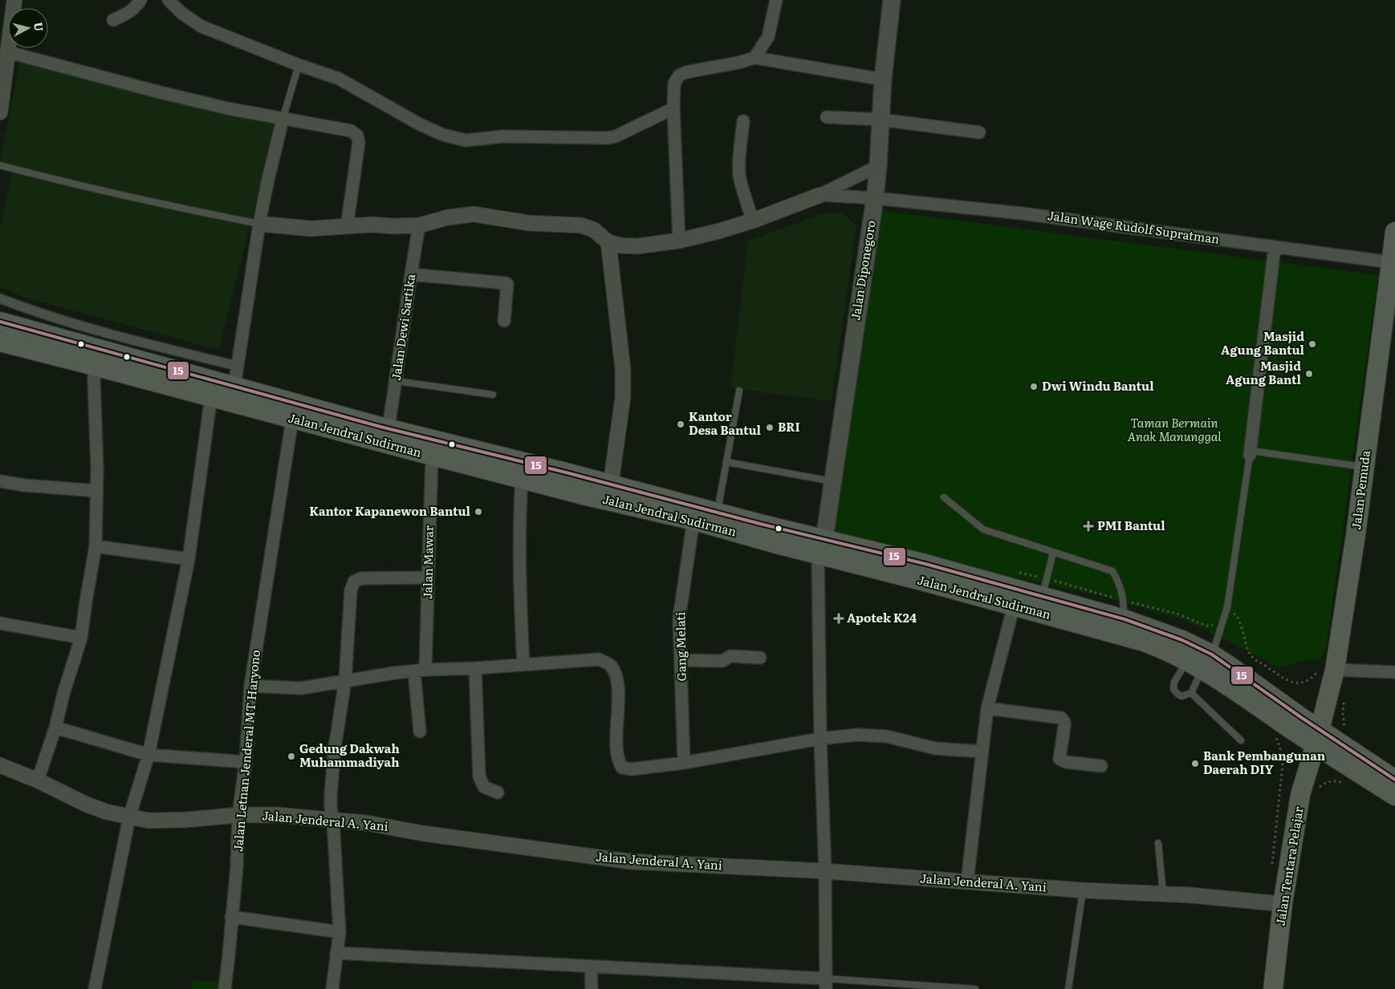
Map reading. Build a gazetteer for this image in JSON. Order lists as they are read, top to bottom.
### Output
{
  "streets": {
    "main road": [
      "Jalan Diponegoro",
      "Jalan Jendral Sudirman",
      "Jalan Pemuda",
      "Jalan Tentara Pelajar"
    ],
    "street": [
      "Jalan Wage Rudolf Supratman",
      "Jalan Dewi Sartika",
      "Jalan Mawar",
      "Gang Melati",
      "Jalan Letnan Jenderal MT Haryono",
      "Jalan Jenderal A. Yani"
    ]
  },
  "crossings": [
    ["Jalan Wage Rudolf Supratman", "Jalan Diponegoro"],
    ["Jalan Wage Rudolf Supratman", "Jalan Pemuda"],
    ["Jalan Diponegoro", "Jalan Jendral Sudirman"],
    ["Jalan Dewi Sartika", "Jalan Jendral Sudirman"],
    ["Jalan Jendral Sudirman", "Jalan Pemuda"],
    ["Jalan Jendral Sudirman", "Jalan Mawar"],
    ["Jalan Jendral Sudirman", "Gang Melati"],
    ["Jalan Jendral Sudirman", "Jalan Letnan Jenderal MT Haryono"],
    ["Jalan Jendral Sudirman", "Jalan Tentara Pelajar"],
    ["Jalan Pemuda", "Jalan Tentara Pelajar"],
    ["Jalan Letnan Jenderal MT Haryono", "Jalan Jenderal A. Yani"],
    ["Jalan Jenderal A. Yani", "Jalan Tentara Pelajar"]
  ],
  "parks": ["Taman Bermain Anak Manunggal"],
  "places": {
    "other": [
      "Masjid Agung Bantul",
      "Masjid Agung Bantl",
      "Dwi Windu Bantul",
      "Kantor Desa Bantul",
      "BRI",
      "Kantor Kapanewon Bantul",
      "Gedung Dakwah Muhammadiyah",
      "Bank Pembangunan Daerah DIY"
    ],
    "health": ["PMI Bantul", "Apotek K24"]
  },
  "lines": ["transit line 15"],
  "north": "right"
}
